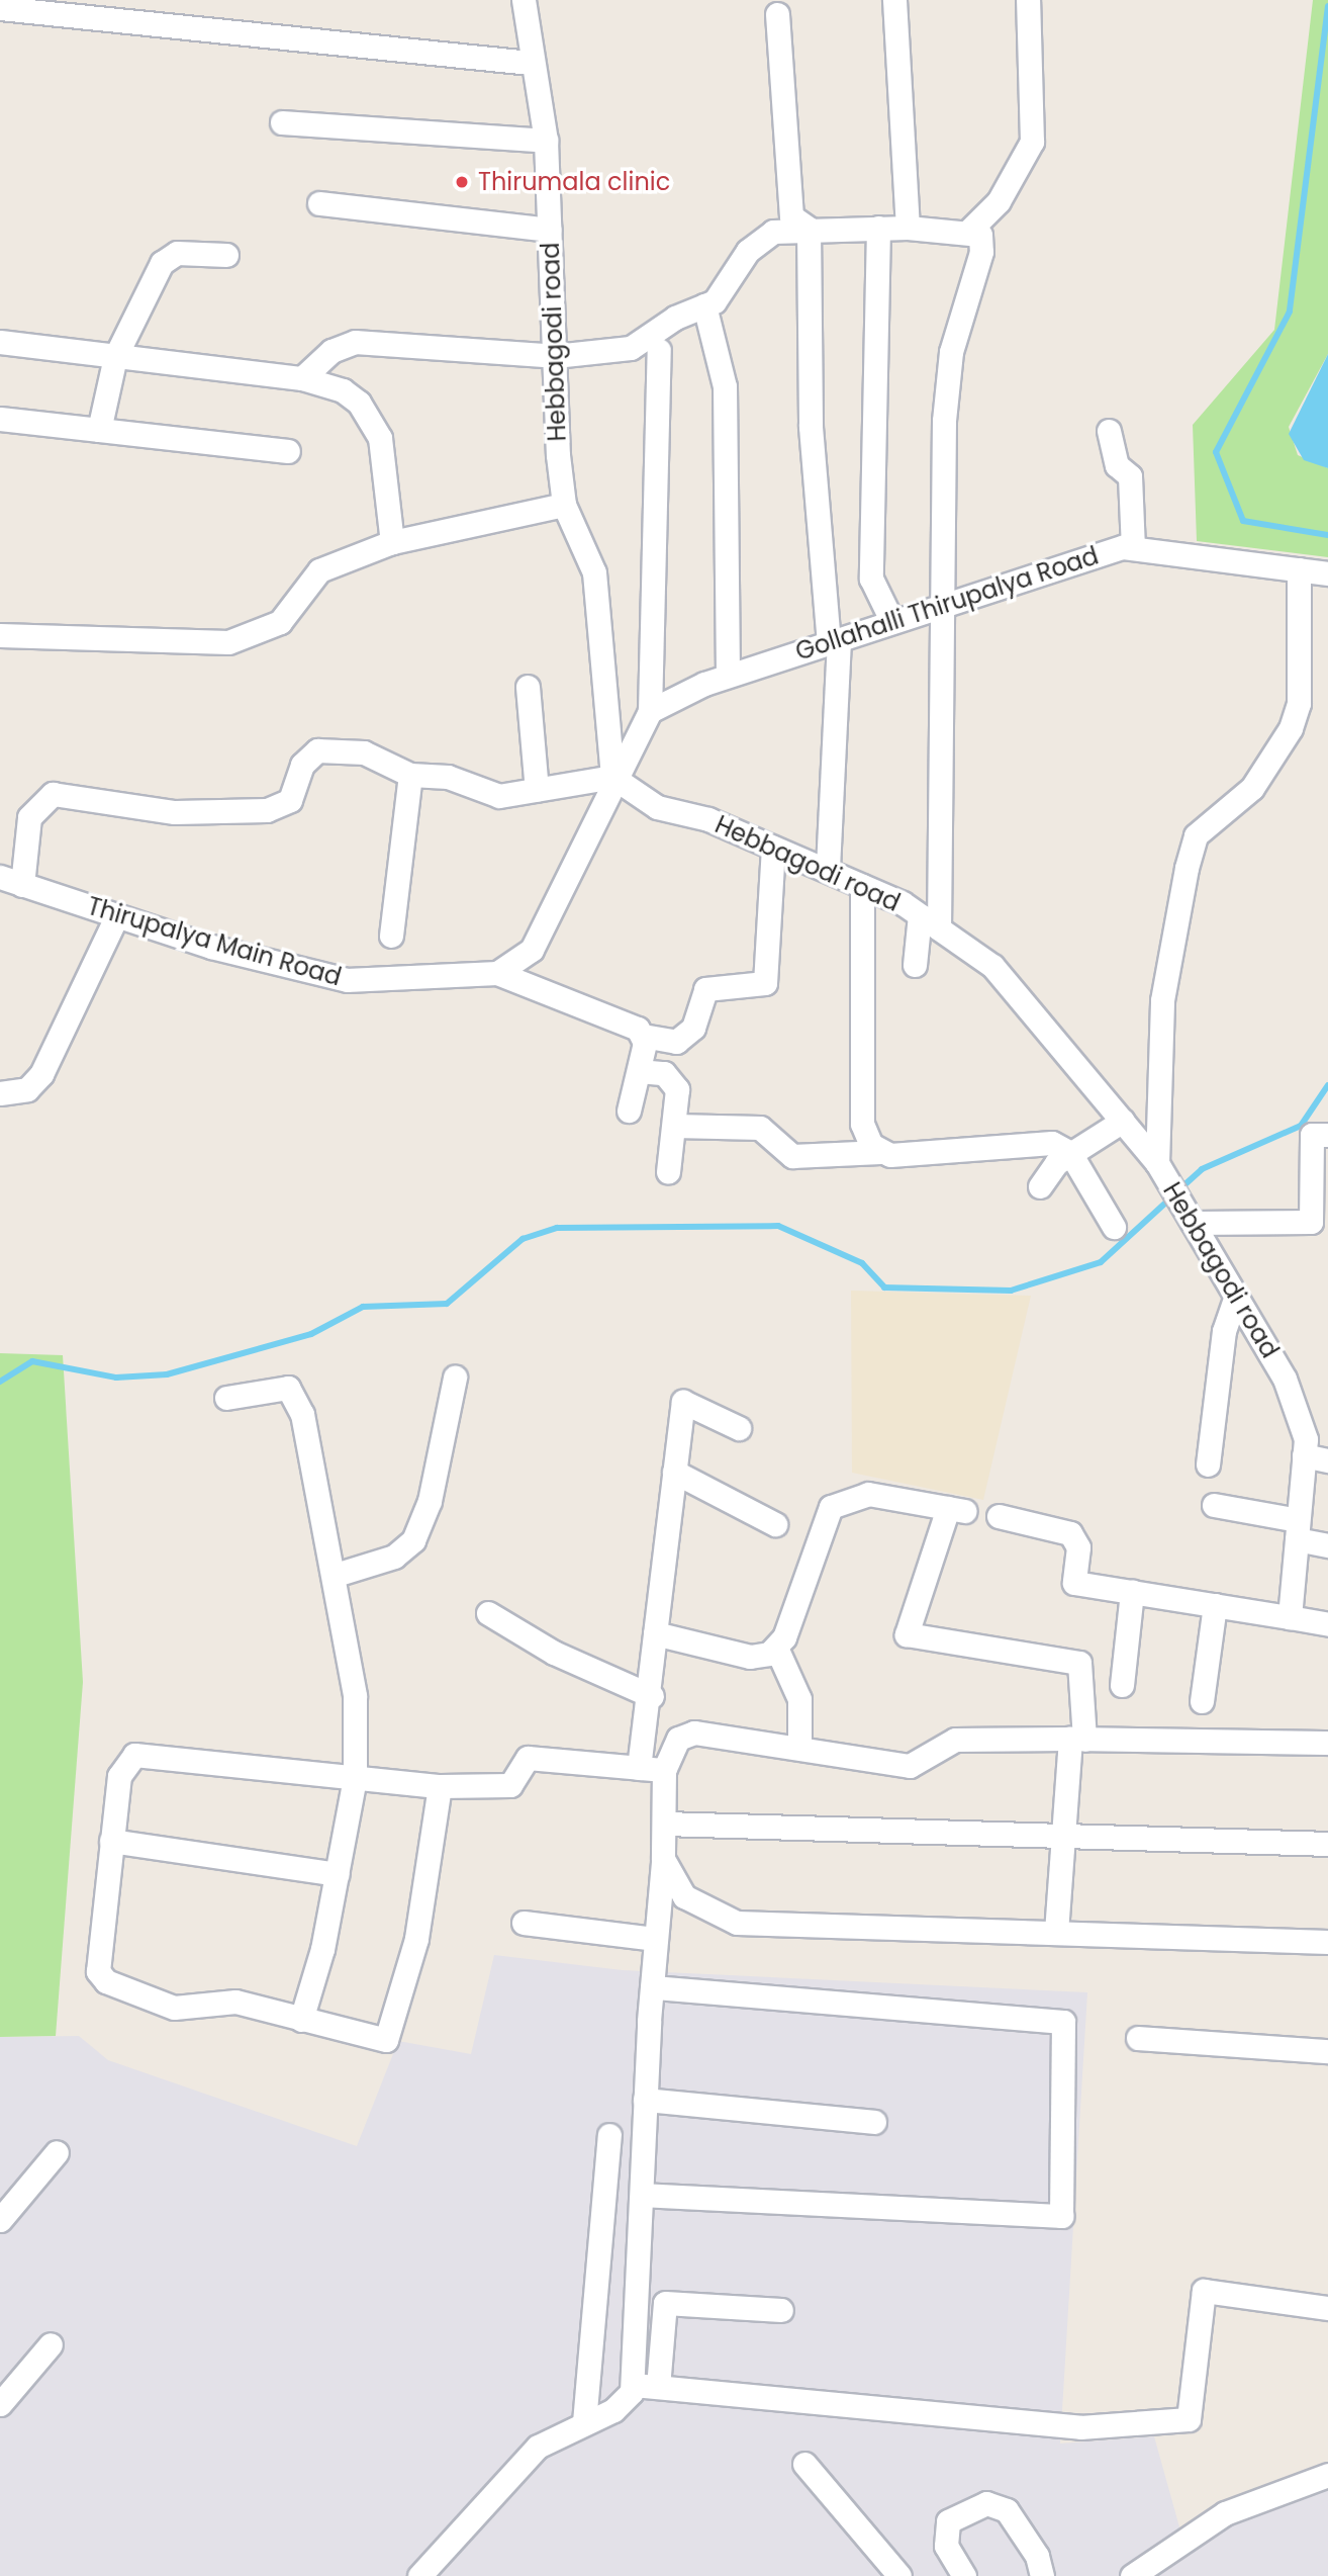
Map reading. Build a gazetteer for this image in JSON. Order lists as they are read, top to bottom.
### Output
{
  "streets": {
    "street": ["Hebbagodi road", "Gollahalli Thirupalya Road", "Thirupalya Main Road"]
  },
  "places": ["Thirumala clinic"]
}
